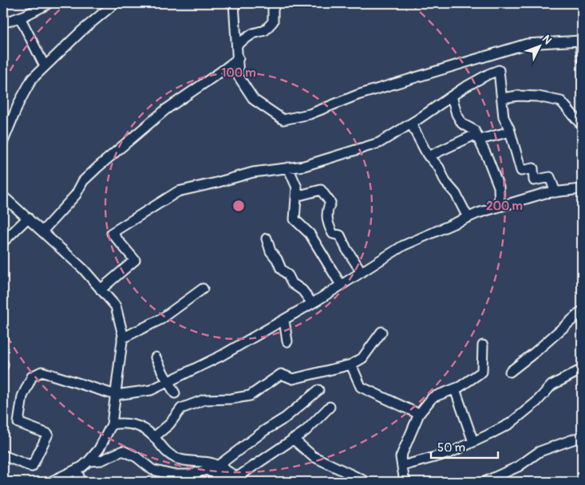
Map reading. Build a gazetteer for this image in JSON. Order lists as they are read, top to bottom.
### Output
{
  "scale_bar": "50 m",
  "north": "top right",
  "rings": ["100 m", "200 m"]
}
